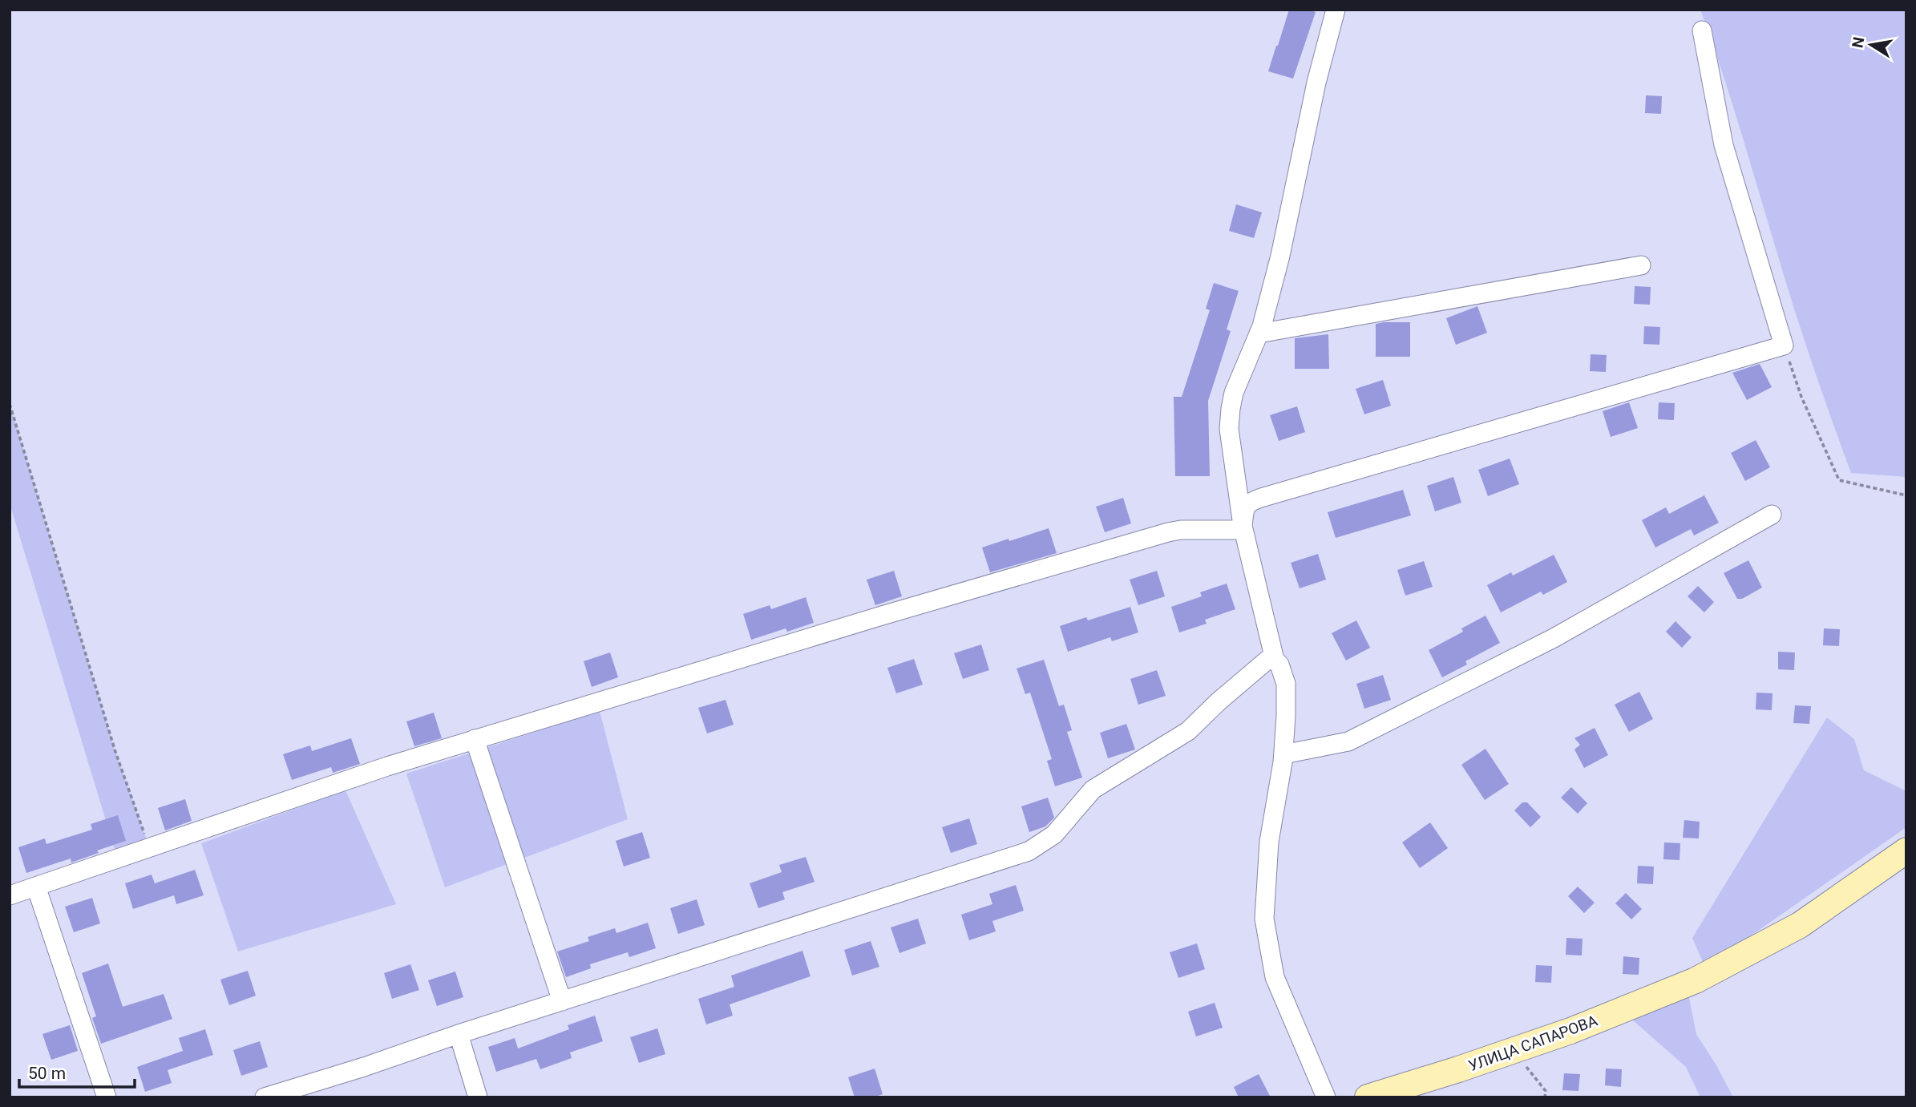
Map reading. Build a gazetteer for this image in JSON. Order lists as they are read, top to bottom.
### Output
{
  "streets": {
    "main road": ["УЛИЦА САПАРОВА"]
  },
  "scale_bar": "50 m",
  "north": "left"
}
